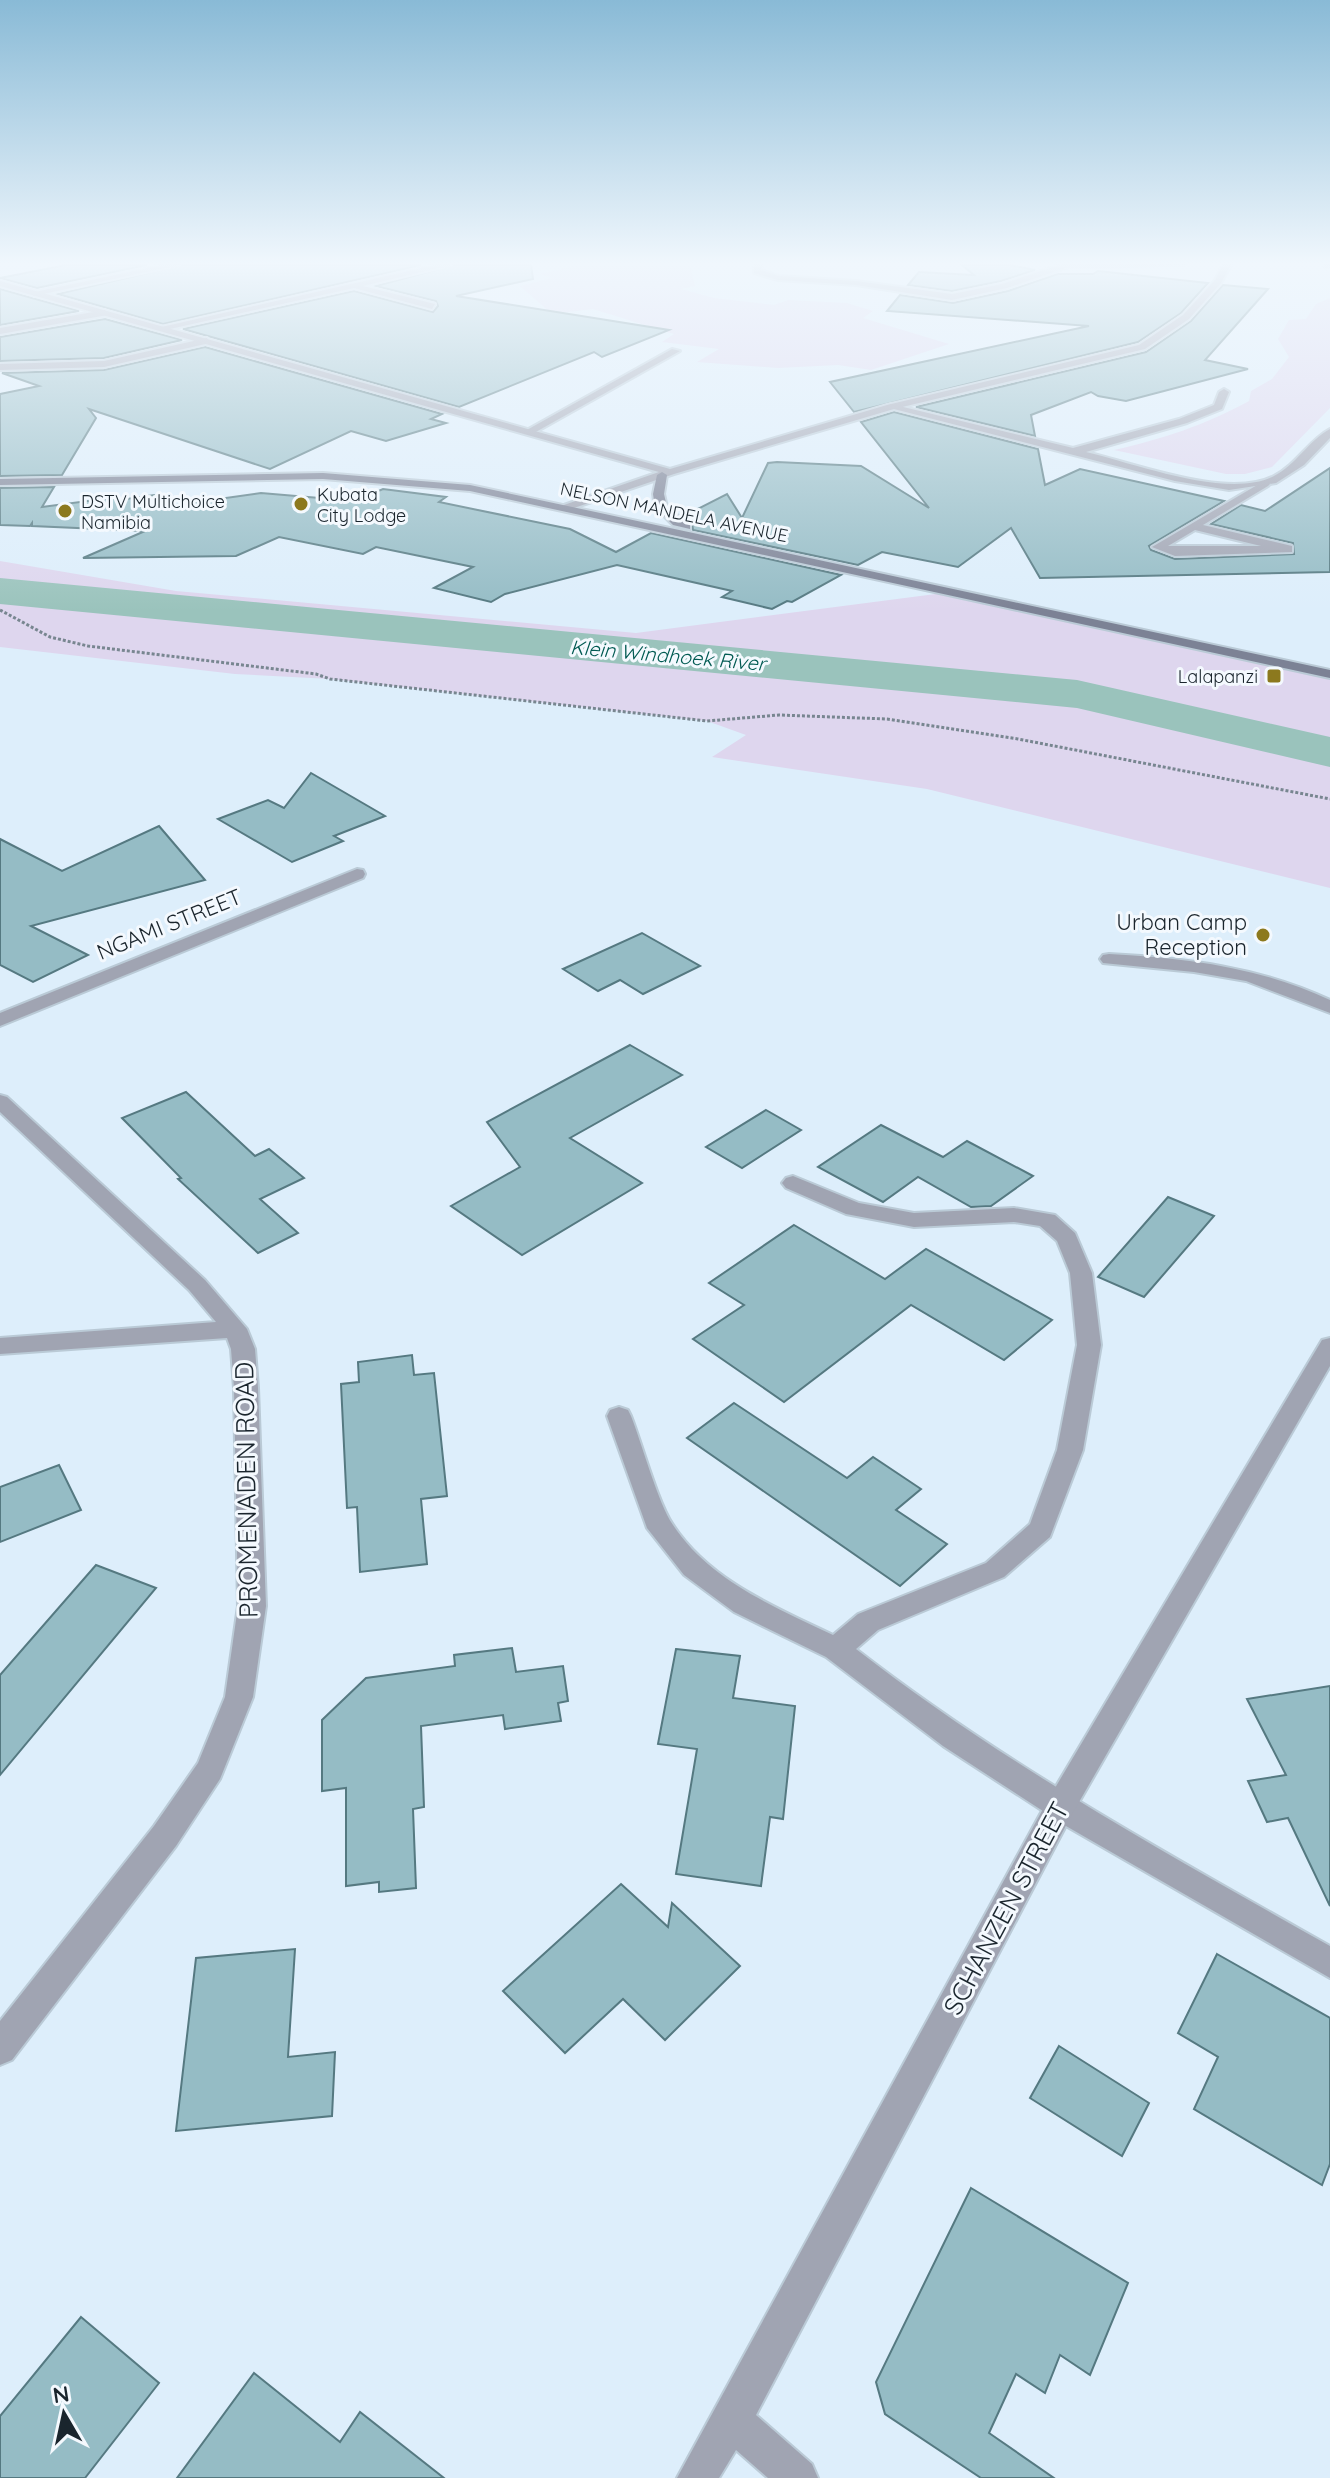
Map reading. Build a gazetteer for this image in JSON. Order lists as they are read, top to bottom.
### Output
{
  "streets": {
    "main road": ["NELSON MANDELA AVENUE"],
    "street": ["NGAMI STREET", "PROMENADEN ROAD", "SCHANZEN STREET"]
  },
  "water": ["Klein Windhoek River"],
  "places": {
    "other": ["Kubata City Lodge", "DSTV Multichoice Namibia", "Urban Camp Reception"],
    "transit": ["Lalapanzi"]
  },
  "north": "top"
}
